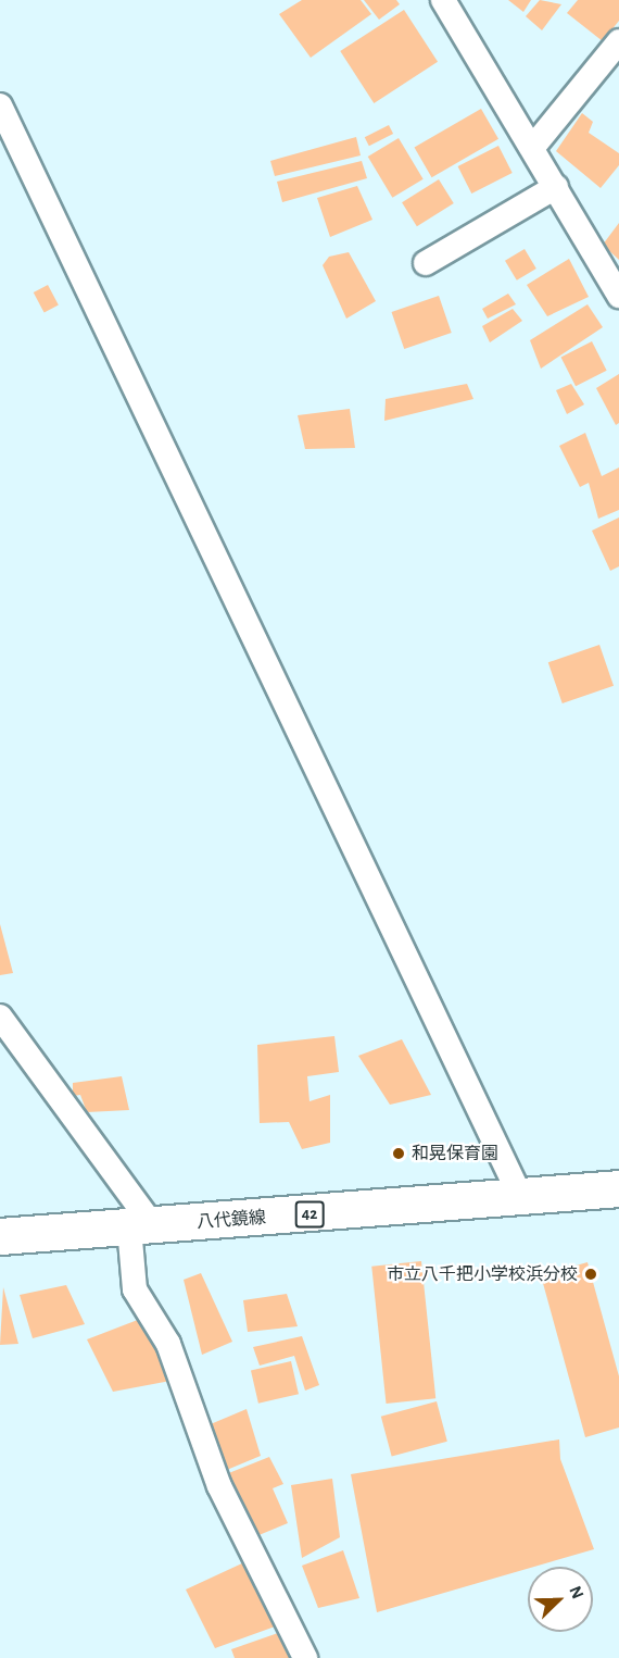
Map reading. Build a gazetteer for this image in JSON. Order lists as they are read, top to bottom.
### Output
{
  "streets": {
    "main road": ["42", "八代鏡線"]
  },
  "places": ["和晃保育園", "市立八千把小学校浜分校"],
  "north": "top right"
}
